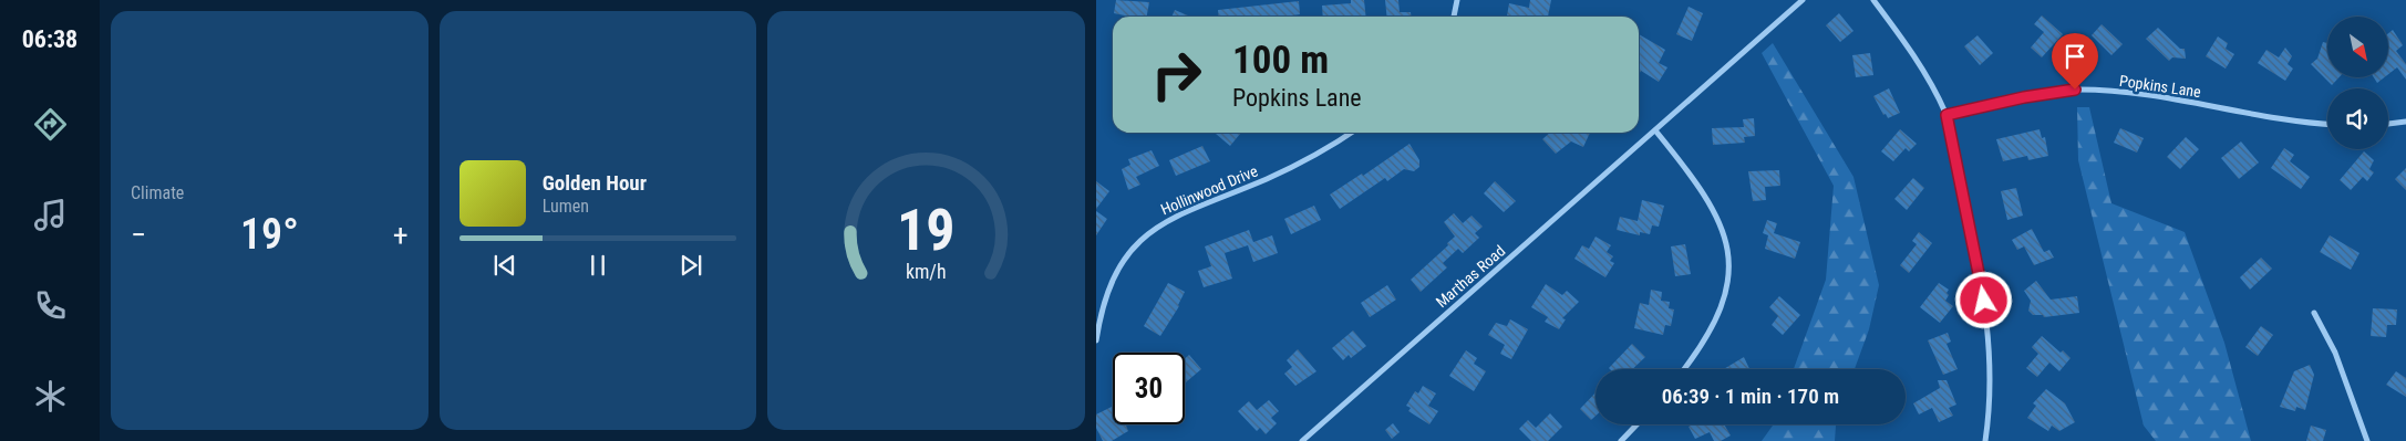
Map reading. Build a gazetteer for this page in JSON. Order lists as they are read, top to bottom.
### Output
{
  "streets": {
    "street": ["Popkins Lane", "Hollinwood Drive", "Marthas Road"]
  },
  "north": "bottom right",
  "page": {
    "tabs": "06:38",
    "tile": "Climate",
    "turn": ["100 m", "Popkins Lane"],
    "song": ["Golden Hour", "Lumen"],
    "heat": ["−", "19°", "+"],
    "limit": "30",
    "trip": "06:39 · 1 min · 170 m",
    "gauge": ["19", "km/h"]
  }
}
